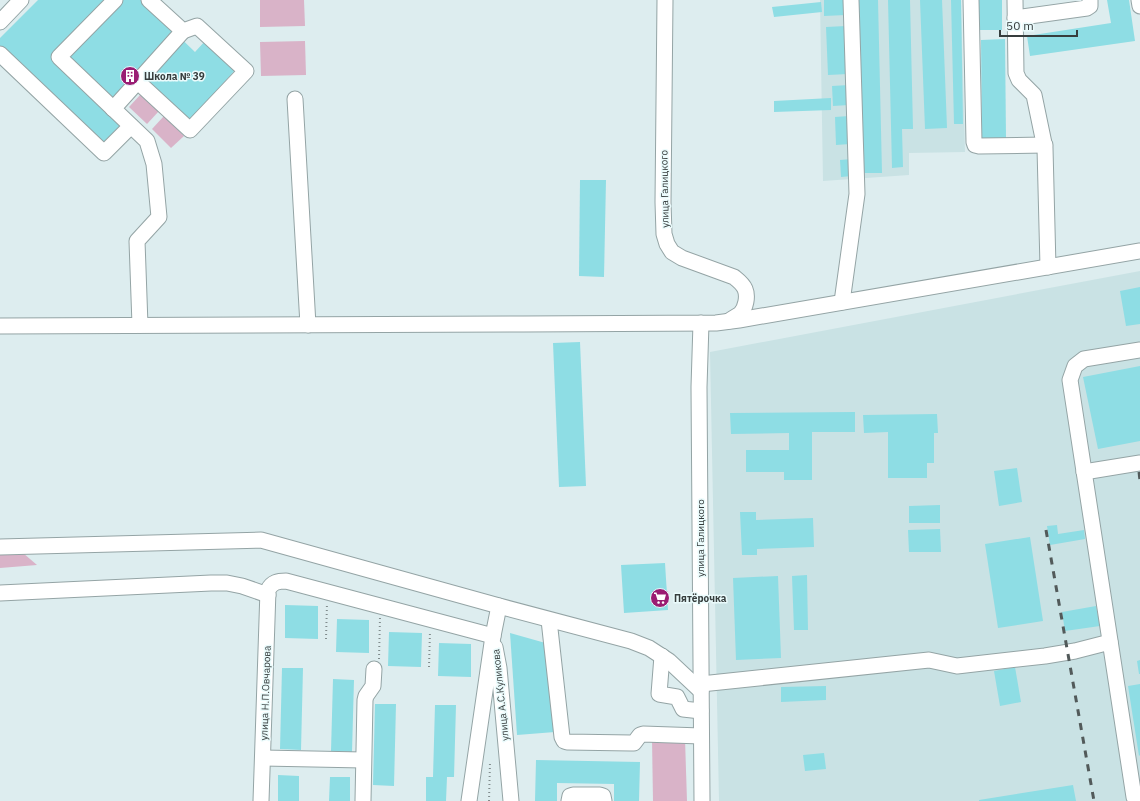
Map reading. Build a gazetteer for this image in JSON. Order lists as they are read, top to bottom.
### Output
{
  "streets": {
    "street": ["улица Галицкого", "улица Н.П.Овчарова", "улица А.С.Куликова"]
  },
  "places": {
    "building": ["Школа № 39"],
    "supermarket": ["Пятёрочка"]
  },
  "scale_bar": "50 m"
}
